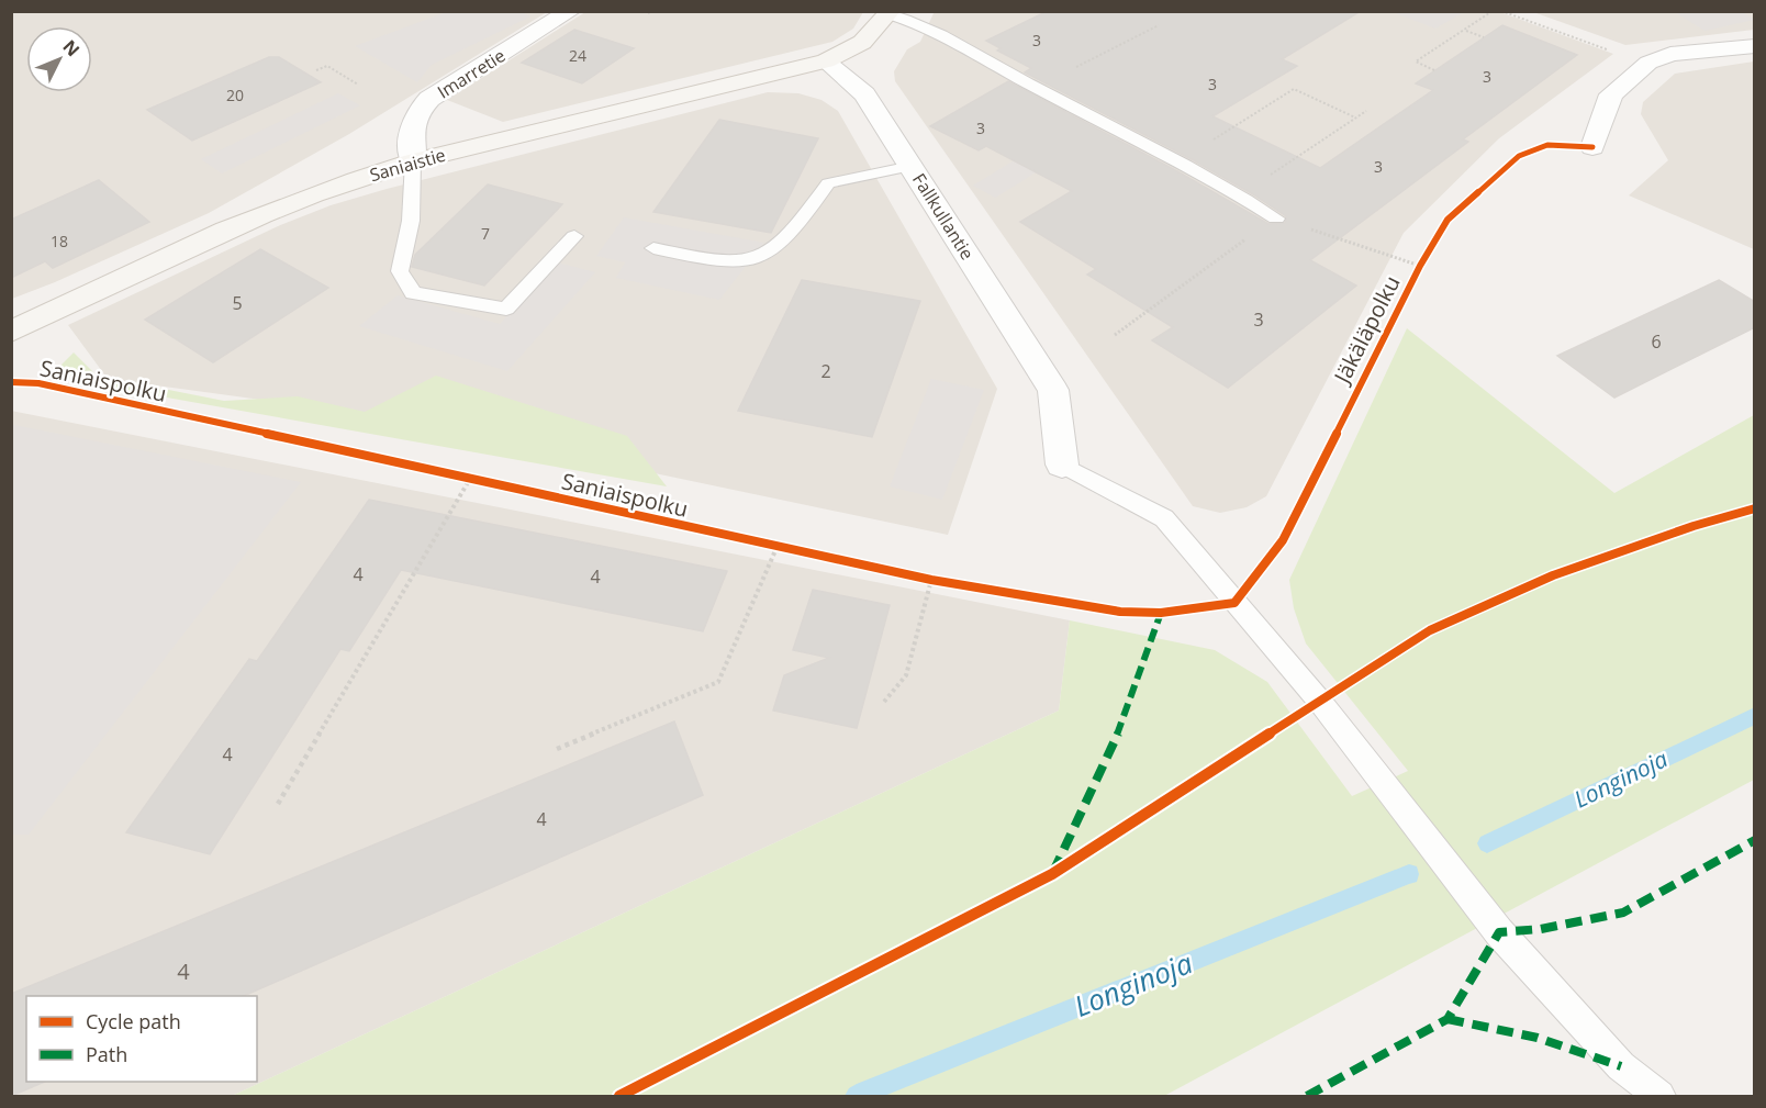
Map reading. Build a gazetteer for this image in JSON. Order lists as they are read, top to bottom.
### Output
{
  "streets": {
    "street": ["Imarretie", "Saniaistie", "Fallkullantie"],
    "cycle path": ["Jäkäläpolku"]
  },
  "crossings": [
    ["Imarretie", "Saniaistie"],
    ["Saniaistie", "Fallkullantie"]
  ],
  "water": ["Longinoja"],
  "house_numbers": [
    "3",
    "24",
    "3",
    "3",
    "20",
    "3",
    "3",
    "7",
    "18",
    "5",
    "3",
    "6",
    "2",
    "4",
    "4",
    "4",
    "4",
    "4"
  ],
  "legend": ["Cycle path", "Path"],
  "north": "top right"
}
